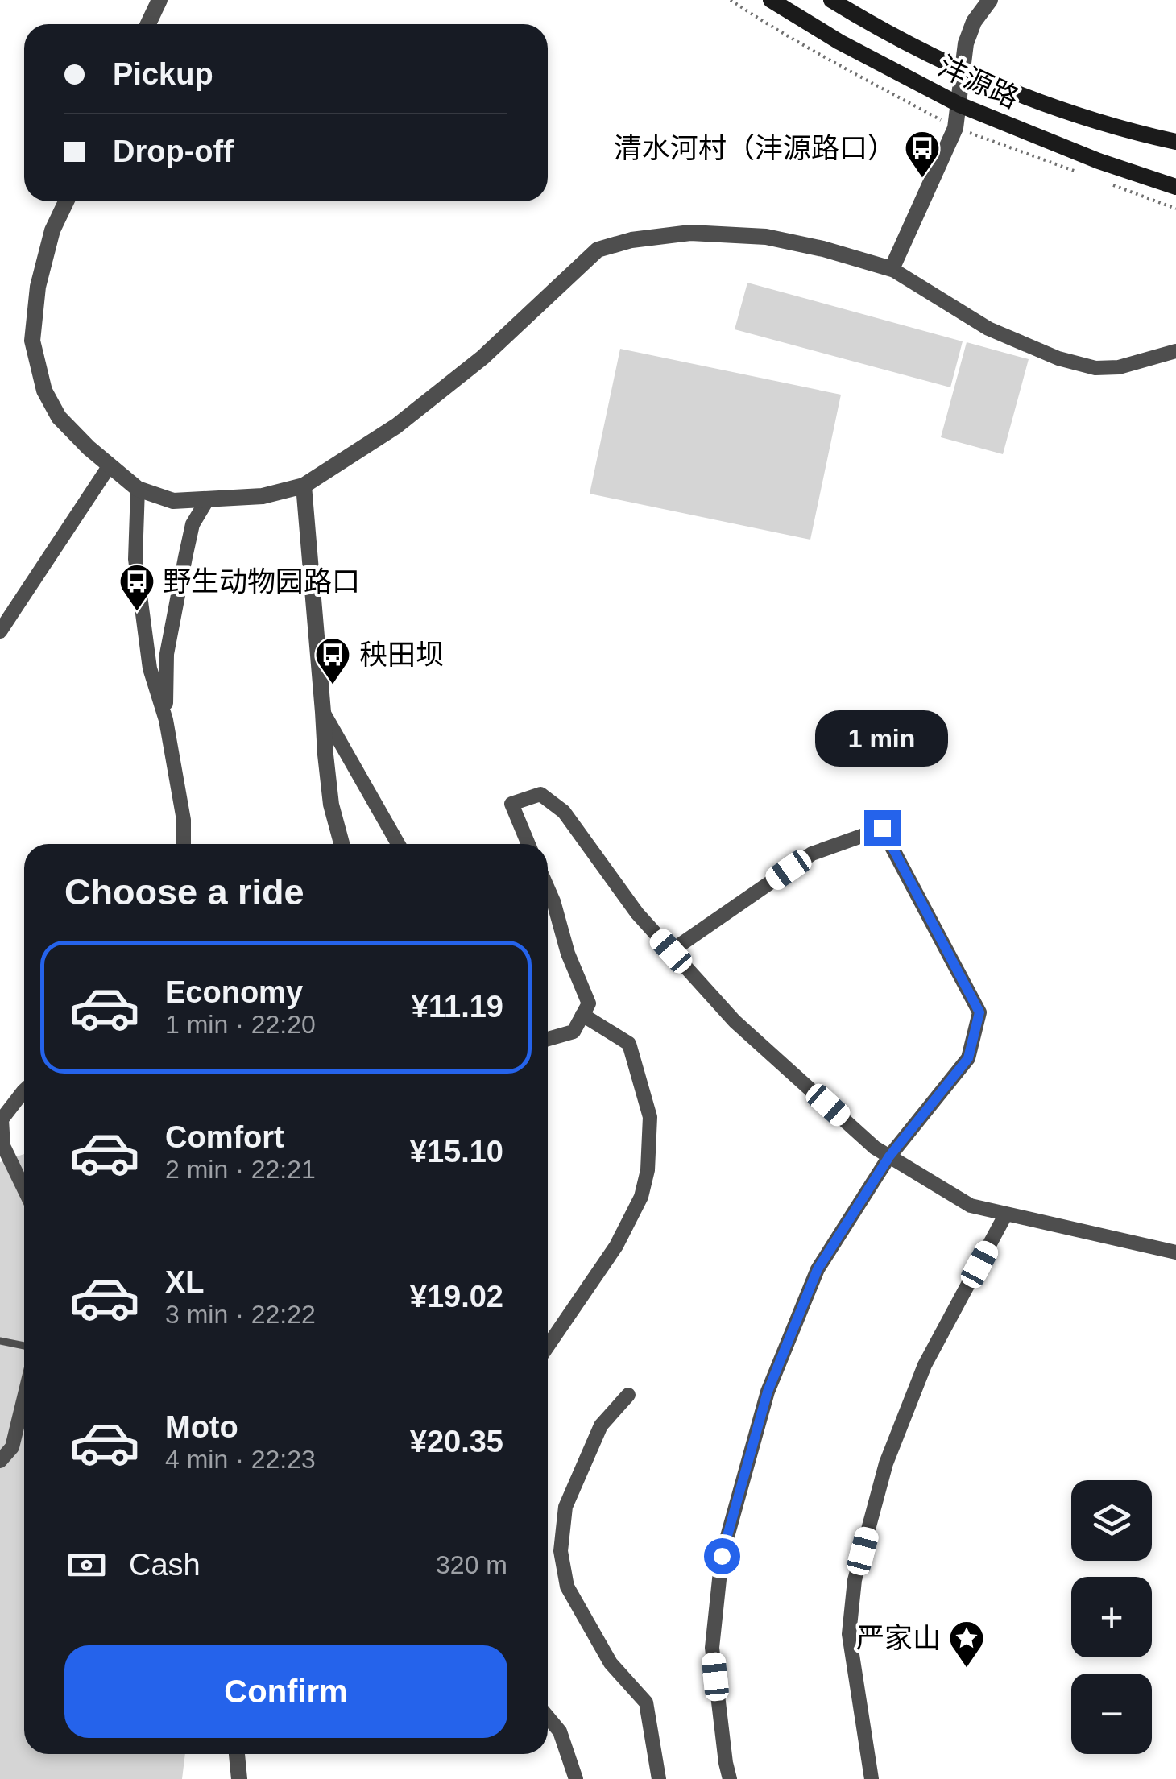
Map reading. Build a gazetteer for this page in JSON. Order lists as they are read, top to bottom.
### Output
{
  "streets": {
    "main road": ["沣源路"]
  },
  "places": {
    "bus stop": ["清水河村（沣源路口）", "野生动物园路口", "秧田坝"],
    "place": ["严家山"]
  },
  "page": {
    "banner": ["Pickup", "Drop-off"],
    "bubble": "1 min",
    "heading": "Choose a ride",
    "list": [
      {
        "name": "Economy",
        "note": "1 min · 22:20",
        "value": "¥11.19"
      },
      {
        "name": "Comfort",
        "note": "2 min · 22:21",
        "value": "¥15.10"
      },
      {
        "name": "XL",
        "note": "3 min · 22:22",
        "value": "¥19.02"
      },
      {
        "name": "Moto",
        "note": "4 min · 22:23",
        "value": "¥20.35"
      }
    ],
    "map_buttons": ["+", "−"],
    "pay": ["Cash", "320 m"],
    "buttons": "Confirm"
  }
}
